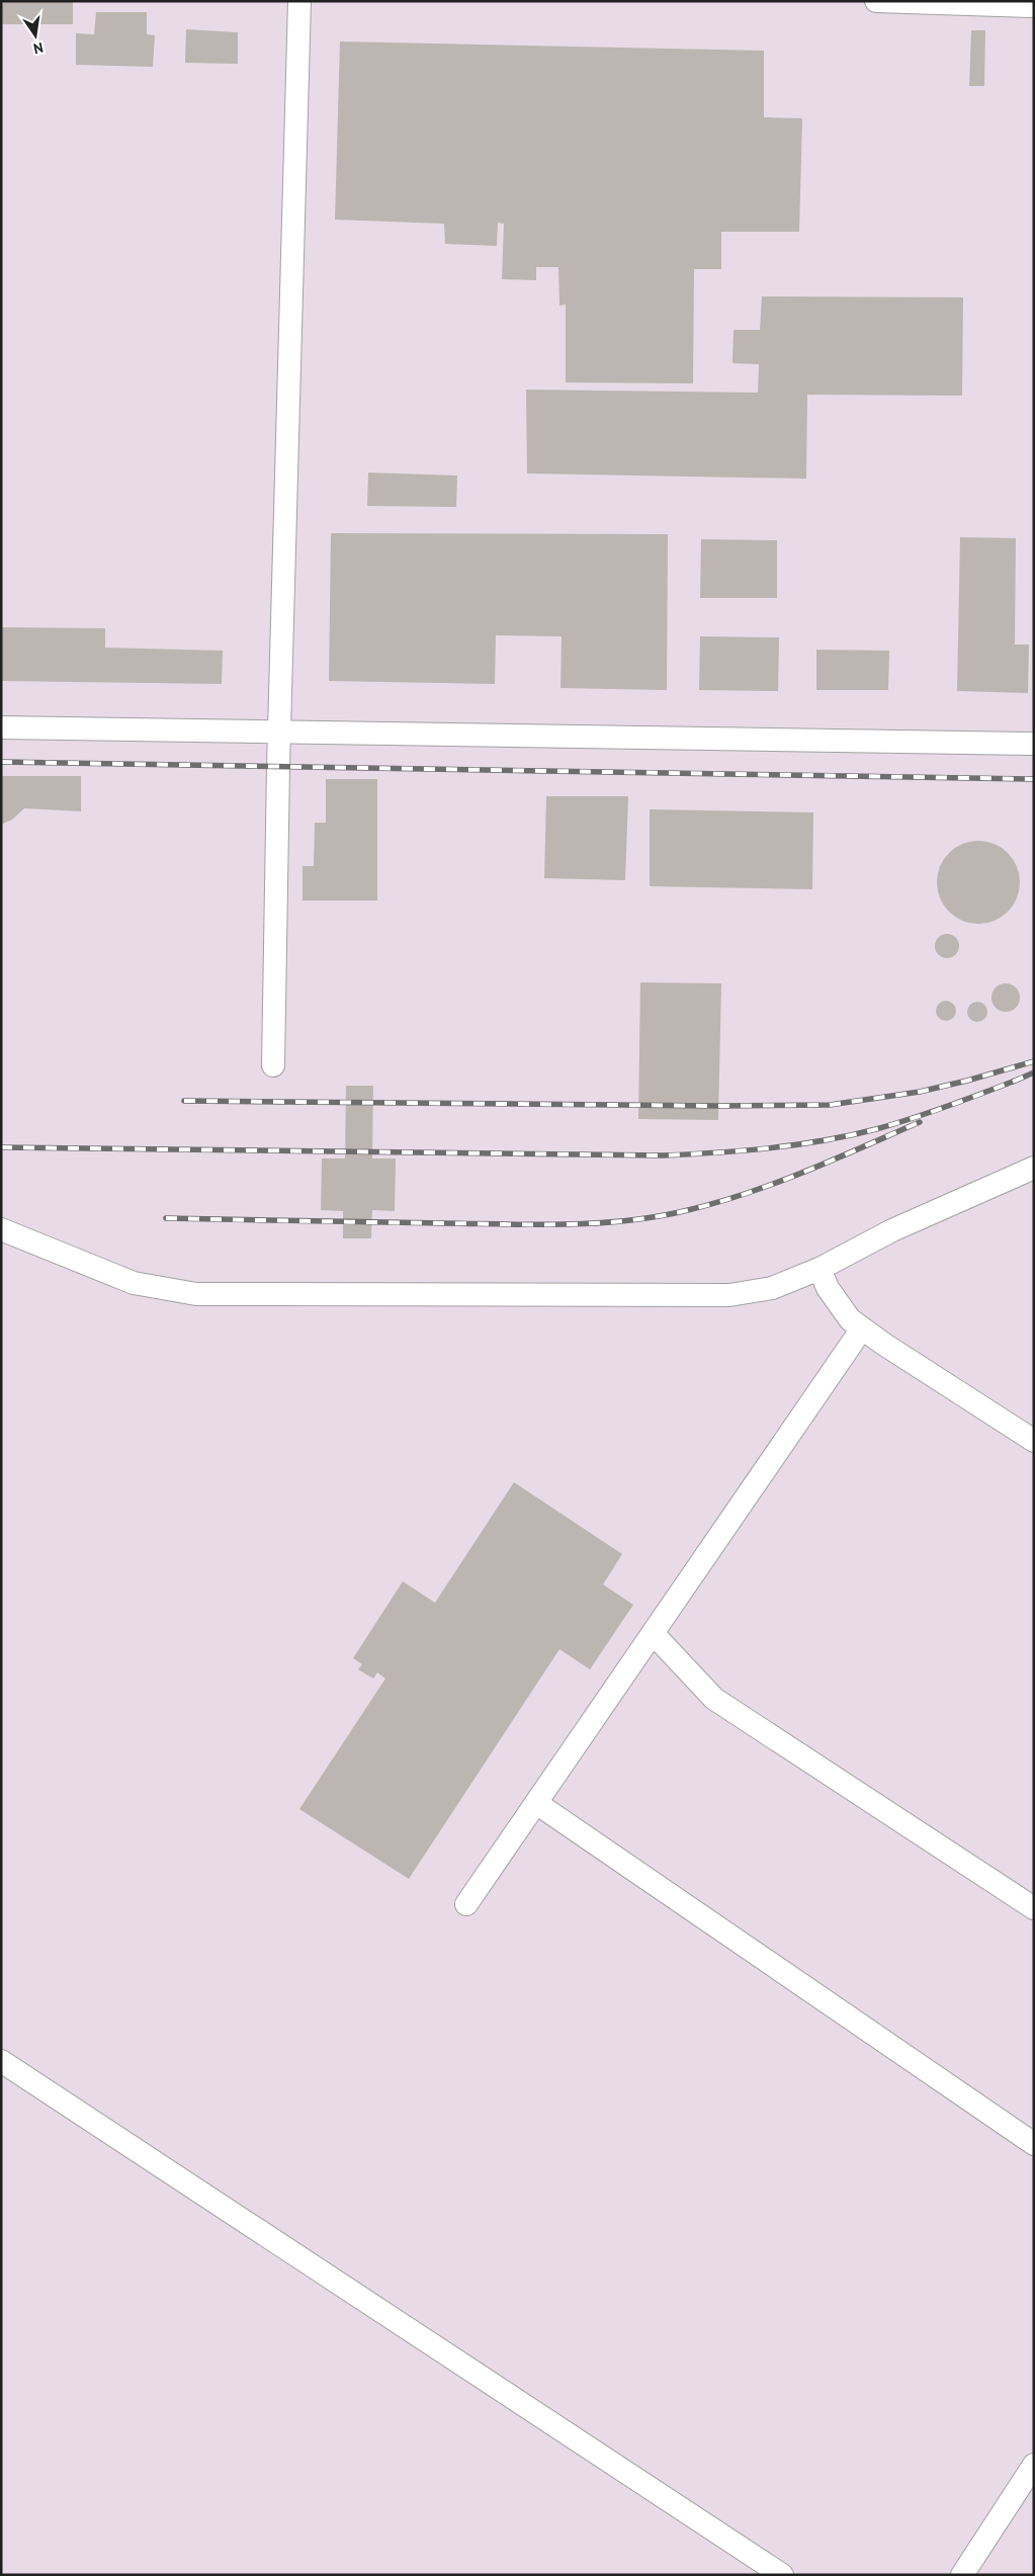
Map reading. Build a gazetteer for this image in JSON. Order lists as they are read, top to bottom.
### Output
{
  "north": "bottom"
}
